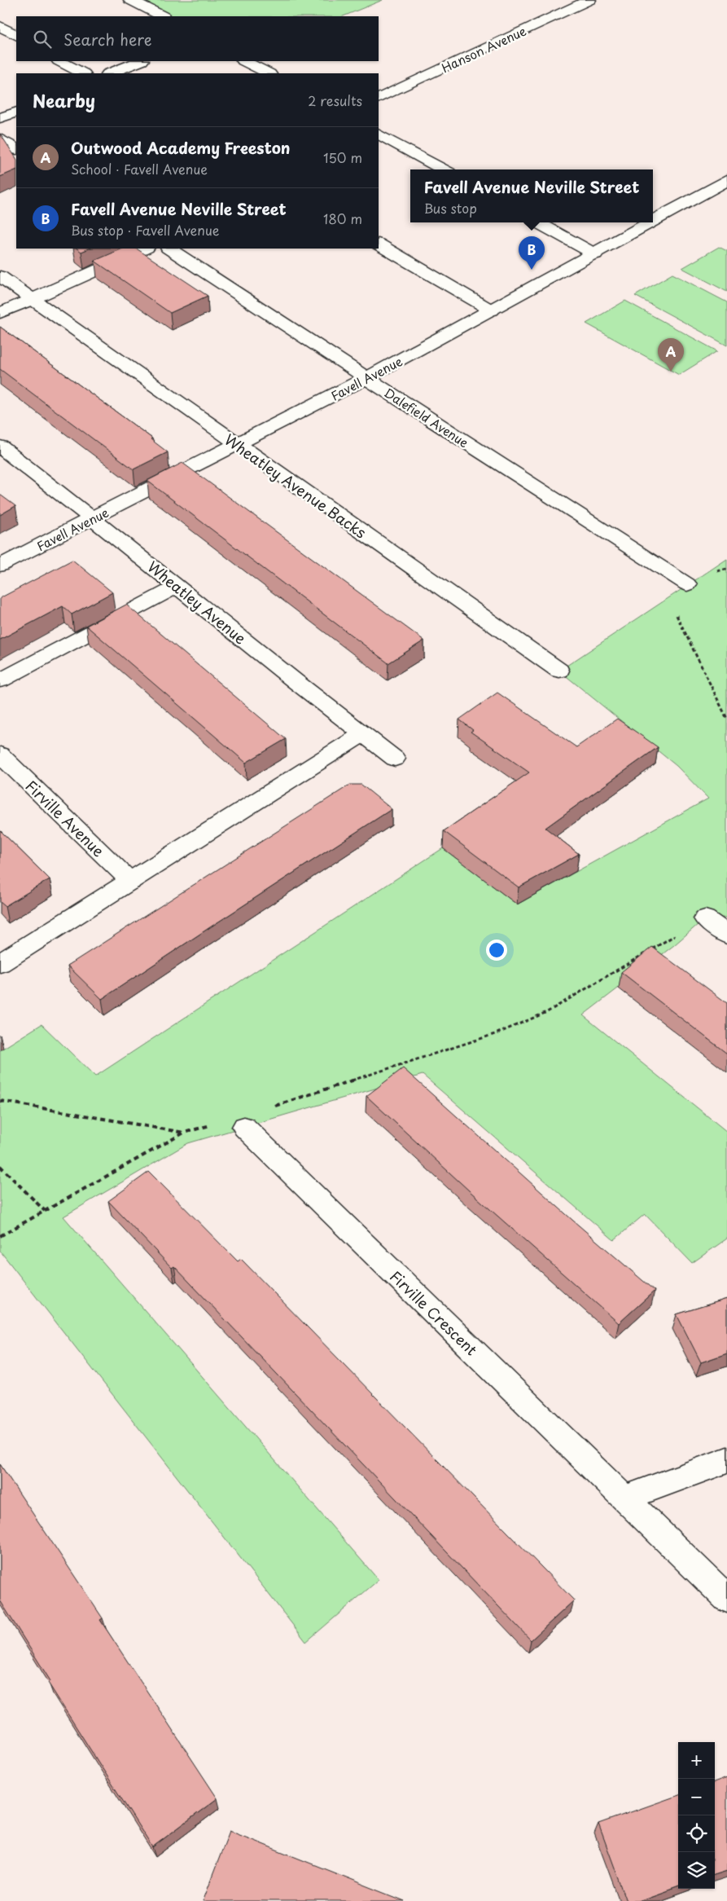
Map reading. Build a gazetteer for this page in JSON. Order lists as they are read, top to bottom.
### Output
{
  "streets": {
    "street": [
      "Hanson Avenue",
      "Favell Avenue",
      "Dalefield Avenue",
      "Wheatley Avenue Backs",
      "Wheatley Avenue",
      "Firville Avenue",
      "Firville Crescent"
    ]
  },
  "crossings": [
    ["Favell Avenue", "Dalefield Avenue"],
    ["Favell Avenue", "Wheatley Avenue Backs"],
    ["Favell Avenue", "Wheatley Avenue"]
  ],
  "page": {
    "search": "Search here",
    "heading": ["Nearby", "2 results"],
    "list": [
      {
        "mark": "A",
        "name": "Outwood Academy Freeston",
        "note": "School · Favell Avenue",
        "value": "150 m"
      },
      {
        "mark": "B",
        "name": "Favell Avenue Neville Street",
        "note": "Bus stop · Favell Avenue",
        "value": "180 m"
      }
    ],
    "popup": ["Favell Avenue Neville Street", "Bus stop"],
    "pins": ["B", "A"],
    "map_buttons": ["+", "−"]
  }
}
